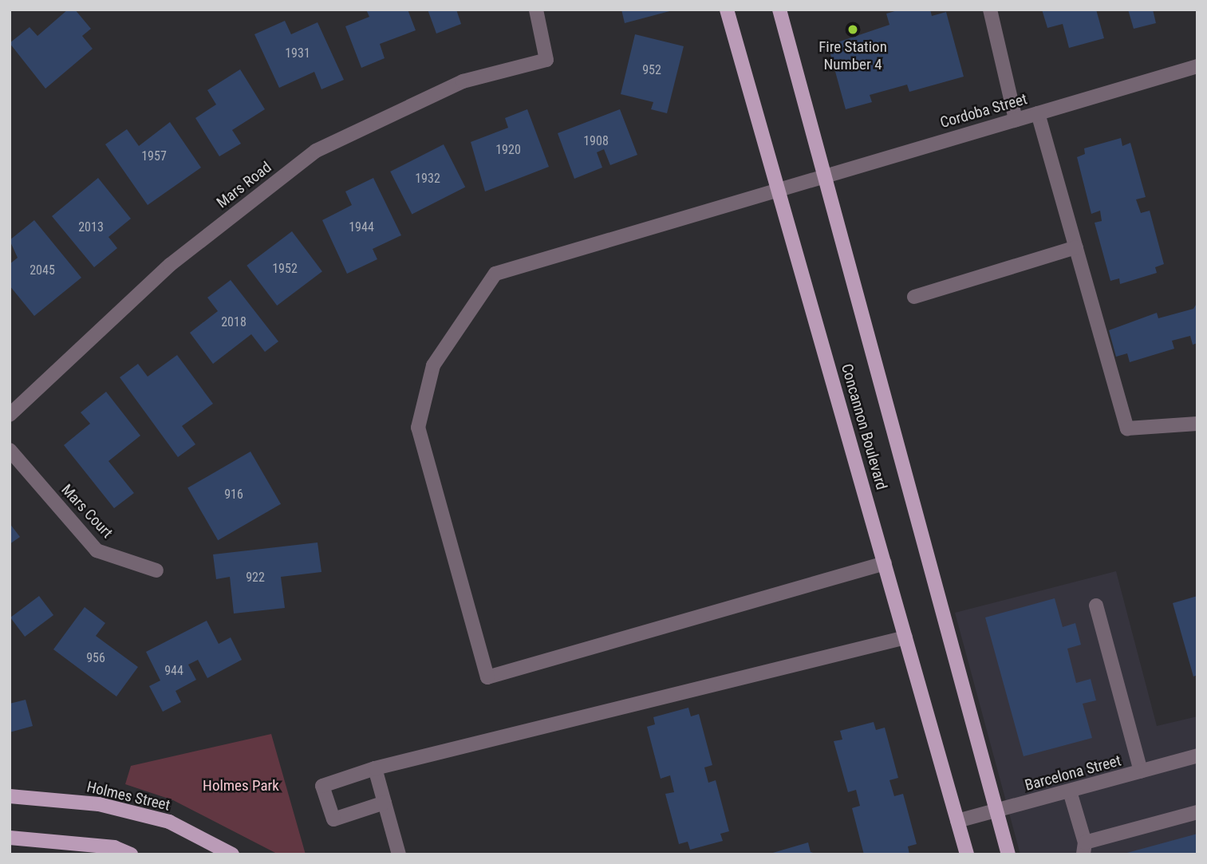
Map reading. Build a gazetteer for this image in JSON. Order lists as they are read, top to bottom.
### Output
{
  "streets": {
    "main road": ["Concannon Boulevard", "Holmes Street"],
    "street": [
      "Cordoba Street",
      "Mars Road",
      "Mars Court",
      "Barcelona Street"
    ]
  },
  "crossings": [
    ["Cordoba Street", "Concannon Boulevard"],
    ["Concannon Boulevard", "Barcelona Street"]
  ],
  "parks": ["Holmes Park"],
  "places": ["Fire Station Number 4"],
  "house_numbers": [
    "1931",
    "952",
    "1908",
    "1920",
    "1957",
    "1932",
    "2013",
    "1944",
    "1952",
    "2045",
    "2018",
    "916",
    "922",
    "956",
    "944"
  ]
}
